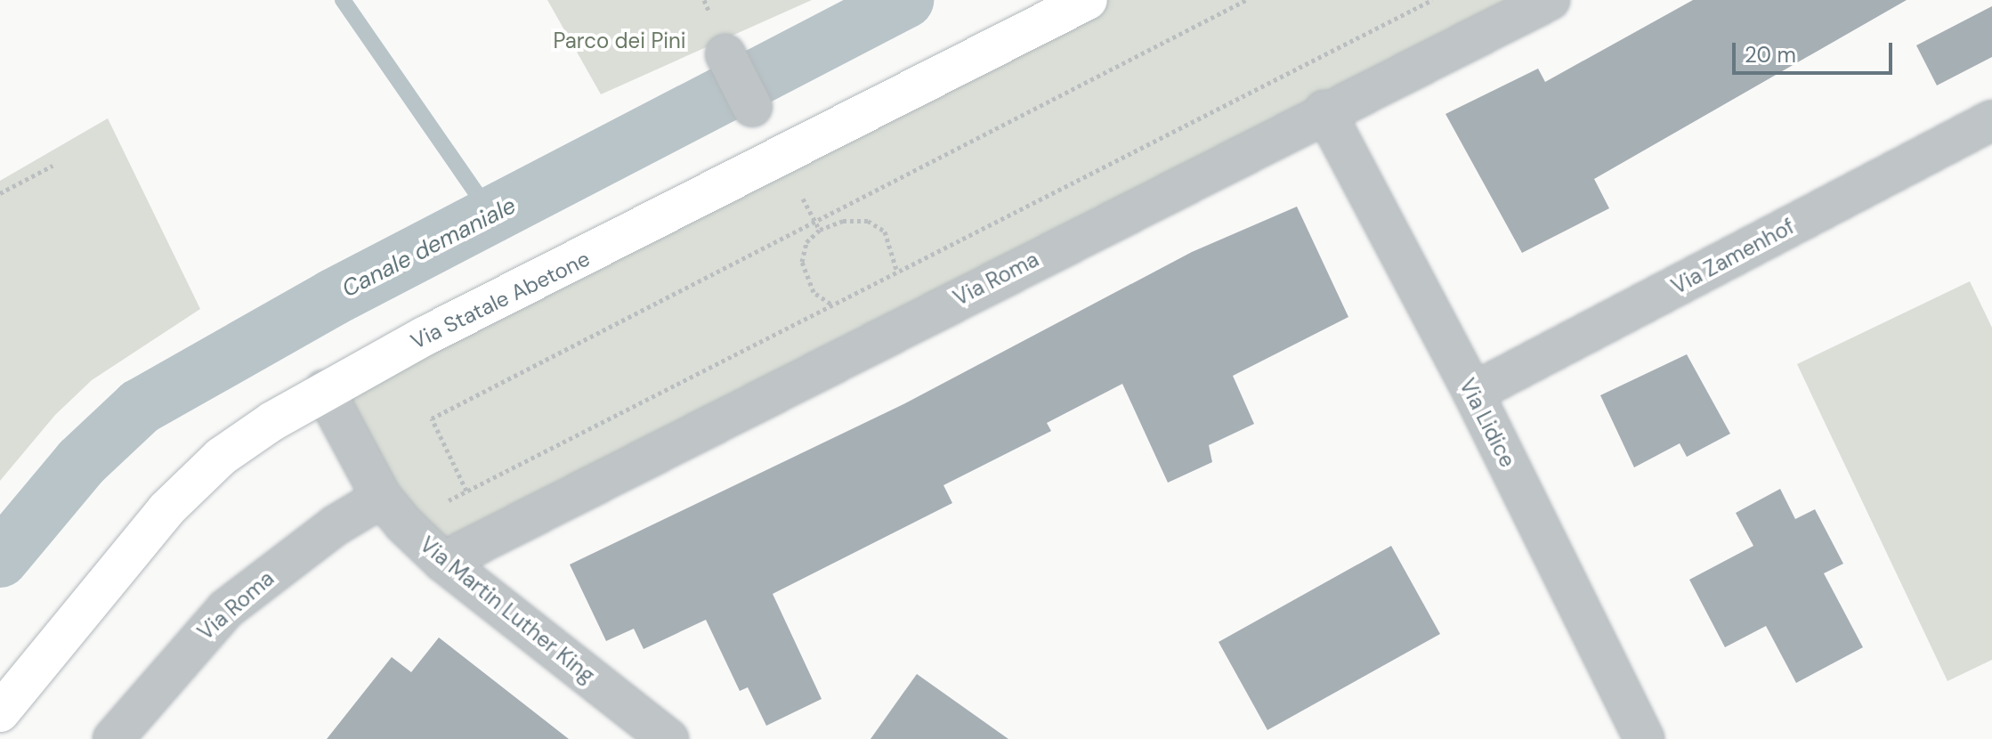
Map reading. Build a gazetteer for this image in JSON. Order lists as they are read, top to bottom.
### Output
{
  "streets": {
    "main road": ["Via Statale Abetone"],
    "street": [
      "Via Zamenhof",
      "Via Roma",
      "Via Lidice",
      "Via Martin Luther King"
    ]
  },
  "crossings": [
    ["Via Zamenhof", "Via Lidice"],
    ["Via Roma", "Via Lidice"],
    ["Via Roma", "Via Martin Luther King"],
    ["Via Statale Abetone", "Via Martin Luther King"]
  ],
  "water": ["Canale demaniale"],
  "parks": ["Parco dei Pini"],
  "scale_bar": "20 m"
}
